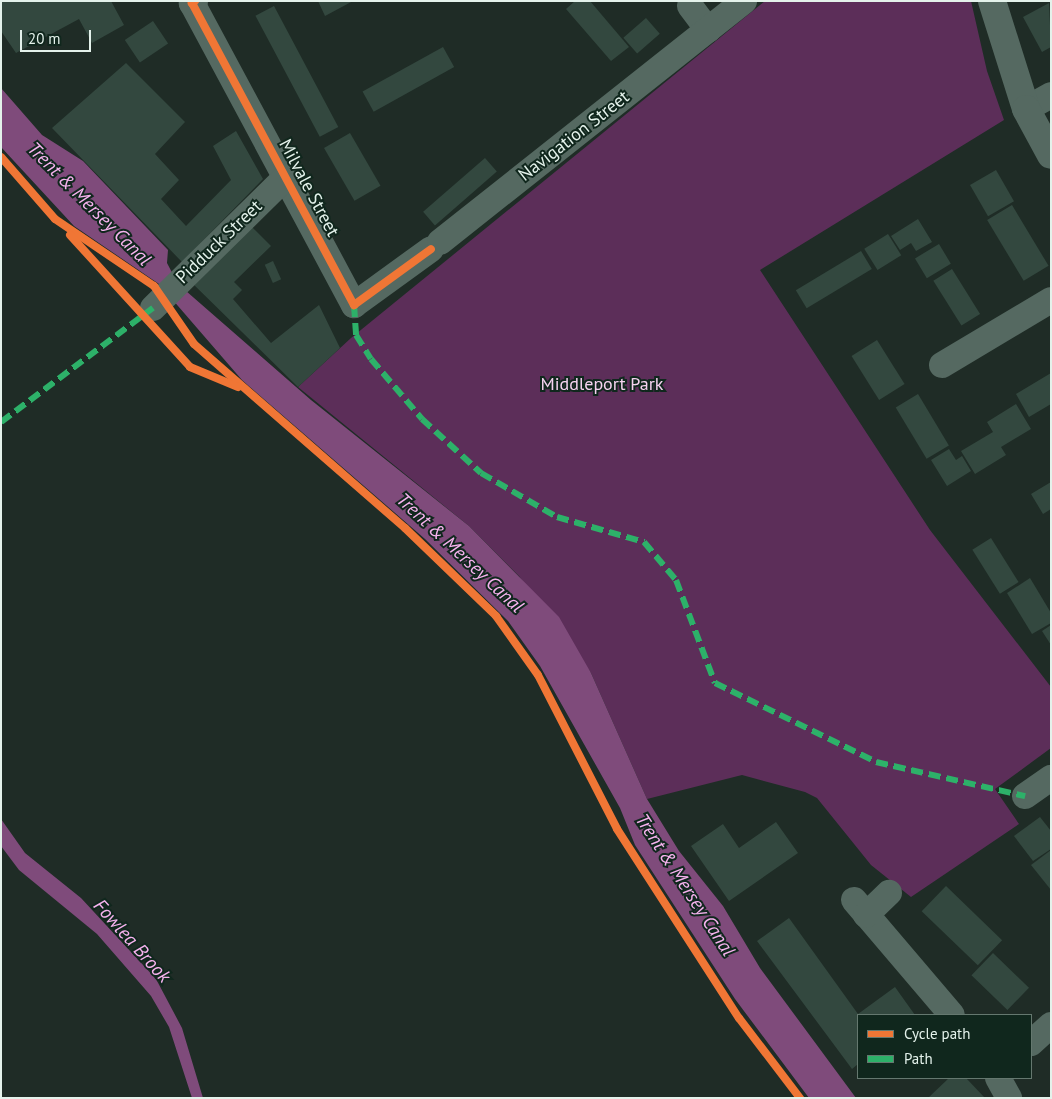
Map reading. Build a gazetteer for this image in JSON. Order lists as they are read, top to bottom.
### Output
{
  "streets": {
    "street": ["Navigation Street", "Milvale Street", "Pidduck Street"]
  },
  "crossings": [
    ["Navigation Street", "Milvale Street"],
    ["Milvale Street", "Pidduck Street"]
  ],
  "water": ["Trent & Mersey Canal", "Fowlea Brook"],
  "parks": ["Middleport Park"],
  "legend": ["Cycle path", "Path"],
  "scale_bar": "20 m"
}
